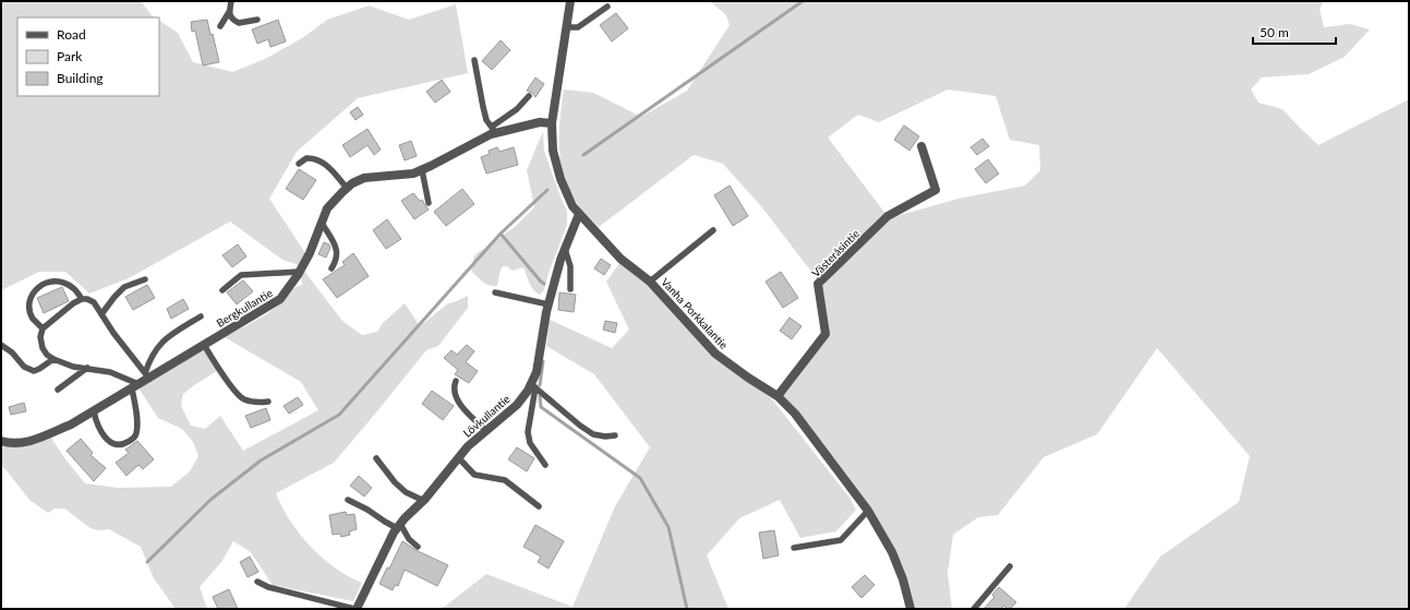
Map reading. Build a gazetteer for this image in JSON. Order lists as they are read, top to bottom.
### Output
{
  "streets": {
    "street": [
      "Västeråsintie",
      "Bergkullantie",
      "Vanha Porkkalantie",
      "Lövkullantie"
    ]
  },
  "crossings": [
    ["Västeråsintie", "Vanha Porkkalantie"],
    ["Bergkullantie", "Vanha Porkkalantie"],
    ["Vanha Porkkalantie", "Lövkullantie"]
  ],
  "legend": ["Road", "Park", "Building"],
  "scale_bar": "50 m"
}
